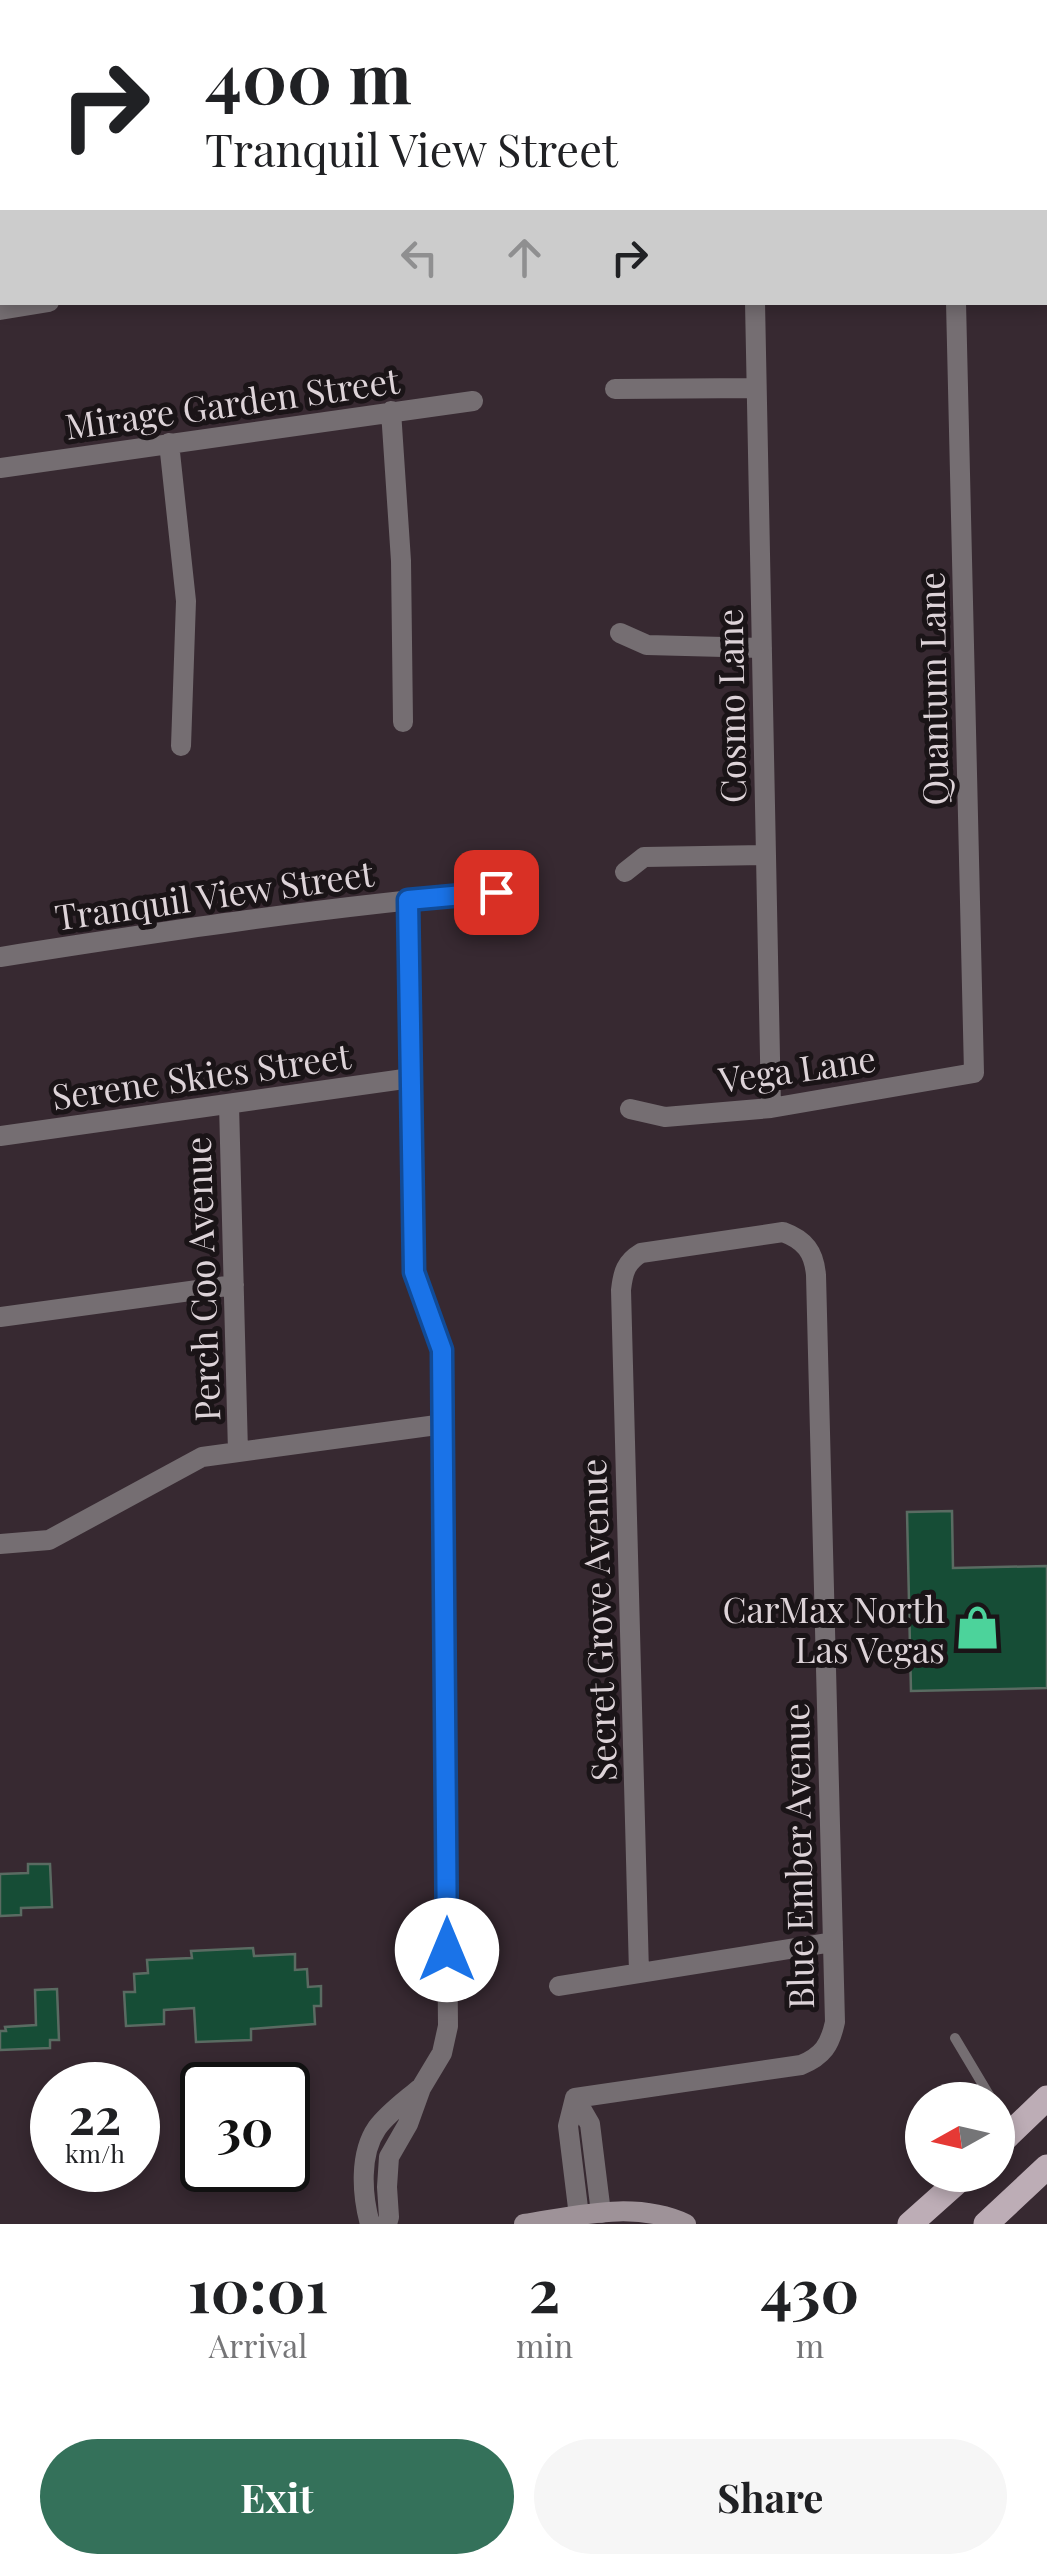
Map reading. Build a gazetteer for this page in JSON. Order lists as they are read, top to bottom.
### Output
{
  "streets": {
    "street": [
      "Mirage Garden Street",
      "Quantum Lane",
      "Cosmo Lane",
      "Tranquil View Street",
      "Vega Lane",
      "Serene Skies Street",
      "Perch Coo Avenue",
      "Secret Grove Avenue",
      "Blue Ember Avenue"
    ]
  },
  "crossings": [
    ["Quantum Lane", "Vega Lane"],
    ["Cosmo Lane", "Vega Lane"],
    ["Serene Skies Street", "Perch Coo Avenue"],
    ["Secret Grove Avenue", "Blue Ember Avenue"]
  ],
  "places": {
    "shop": ["CarMax North Las Vegas"]
  },
  "north": "left",
  "page": {
    "turn": ["400 m", "Tranquil View Street"],
    "speed": "22 km/h",
    "limit": "30",
    "eta": [
      "10:01",
      "Arrival",
      "2",
      "min",
      "430",
      "m"
    ],
    "buttons": ["Exit", "Share"]
  }
}
